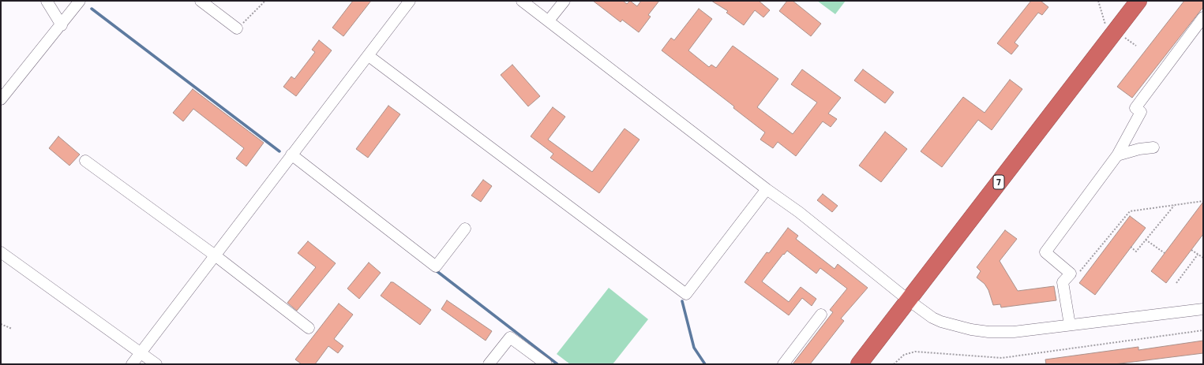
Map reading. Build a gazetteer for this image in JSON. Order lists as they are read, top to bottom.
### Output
{
  "streets": {
    "highway": ["7"]
  }
}
